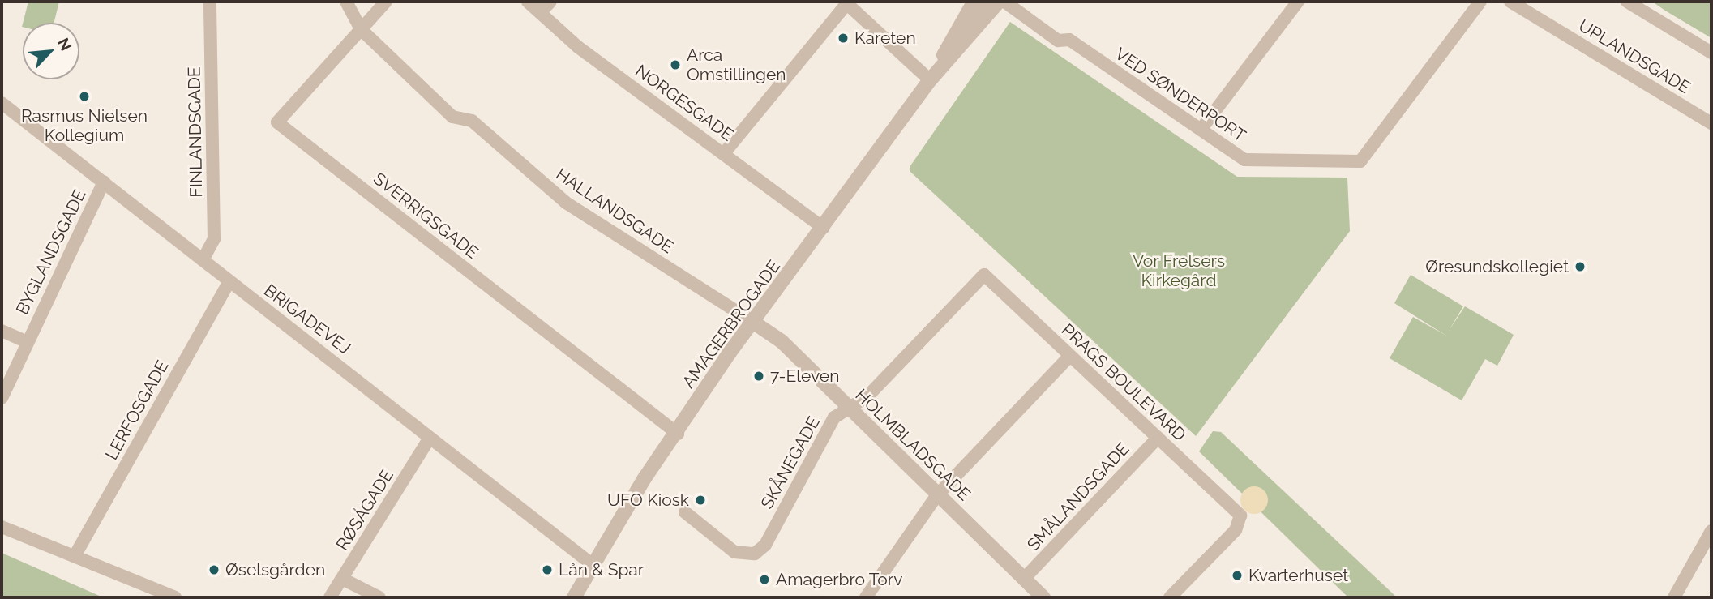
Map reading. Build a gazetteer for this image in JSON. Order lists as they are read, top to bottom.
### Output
{
  "streets": {
    "street": [
      "UPLANDSGADE",
      "VED SØNDERPORT",
      "NORGESGADE",
      "FINLANDSGADE",
      "HALLANDSGADE",
      "SVERRIGSGADE",
      "BYGLANDSGADE",
      "BRIGADEVEJ",
      "AMAGERBROGADE",
      "PRAGS BOULEVARD",
      "LERFOSGADE",
      "HOLMBLADSGADE",
      "SKÅNEGADE",
      "SMÅLANDSGADE",
      "RØSÅGADE"
    ]
  },
  "crossings": [
    ["NORGESGADE", "AMAGERBROGADE"],
    ["FINLANDSGADE", "BRIGADEVEJ"],
    ["HALLANDSGADE", "SVERRIGSGADE"],
    ["HALLANDSGADE", "AMAGERBROGADE"],
    ["HALLANDSGADE", "HOLMBLADSGADE"],
    ["SVERRIGSGADE", "AMAGERBROGADE"],
    ["BYGLANDSGADE", "BRIGADEVEJ"],
    ["BRIGADEVEJ", "AMAGERBROGADE"],
    ["BRIGADEVEJ", "LERFOSGADE"],
    ["BRIGADEVEJ", "RØSÅGADE"],
    ["AMAGERBROGADE", "HOLMBLADSGADE"],
    ["PRAGS BOULEVARD", "SKÅNEGADE"],
    ["PRAGS BOULEVARD", "SMÅLANDSGADE"],
    ["HOLMBLADSGADE", "SKÅNEGADE"],
    ["HOLMBLADSGADE", "SMÅLANDSGADE"]
  ],
  "parks": ["Vor Frelsers Kirkegård"],
  "places": [
    "Kareten",
    "Arca Omstillingen",
    "Rasmus Nielsen Kollegium",
    "Øresundskollegiet",
    "7-Eleven",
    "UFO Kiosk",
    "Øselsgården",
    "Lån & Spar",
    "Kvarterhuset",
    "Amagerbro Torv"
  ],
  "north": "top right"
}
